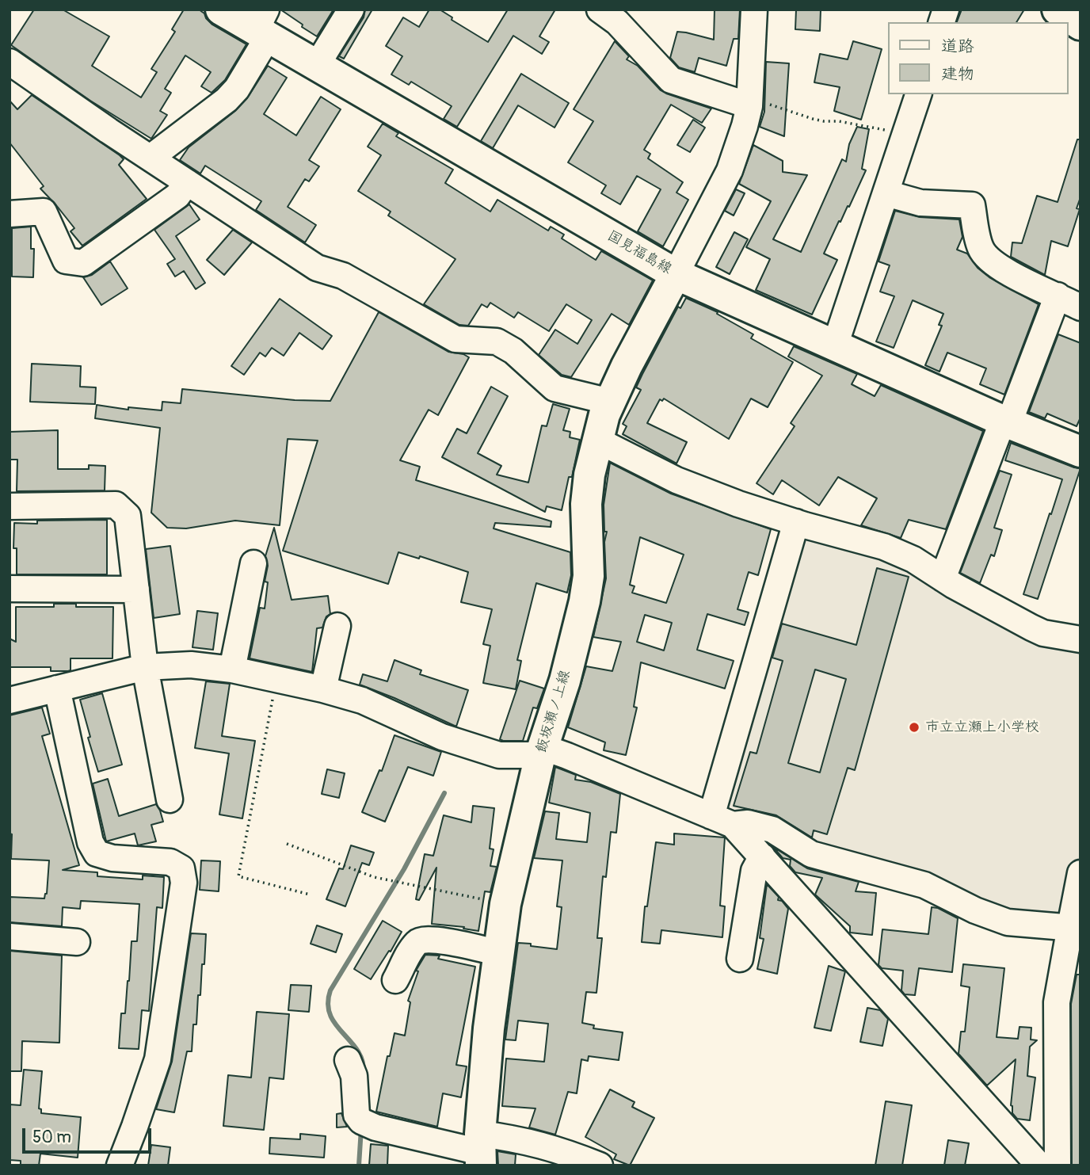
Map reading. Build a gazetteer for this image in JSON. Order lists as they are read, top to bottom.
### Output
{
  "streets": {
    "main road": ["国見福島線", "飯坂瀬ノ上線"]
  },
  "crossings": [
    ["国見福島線", "飯坂瀬ノ上線"]
  ],
  "places": ["市立立瀬上小学校"],
  "legend": ["道路", "建物"],
  "scale_bar": "50 m"
}
